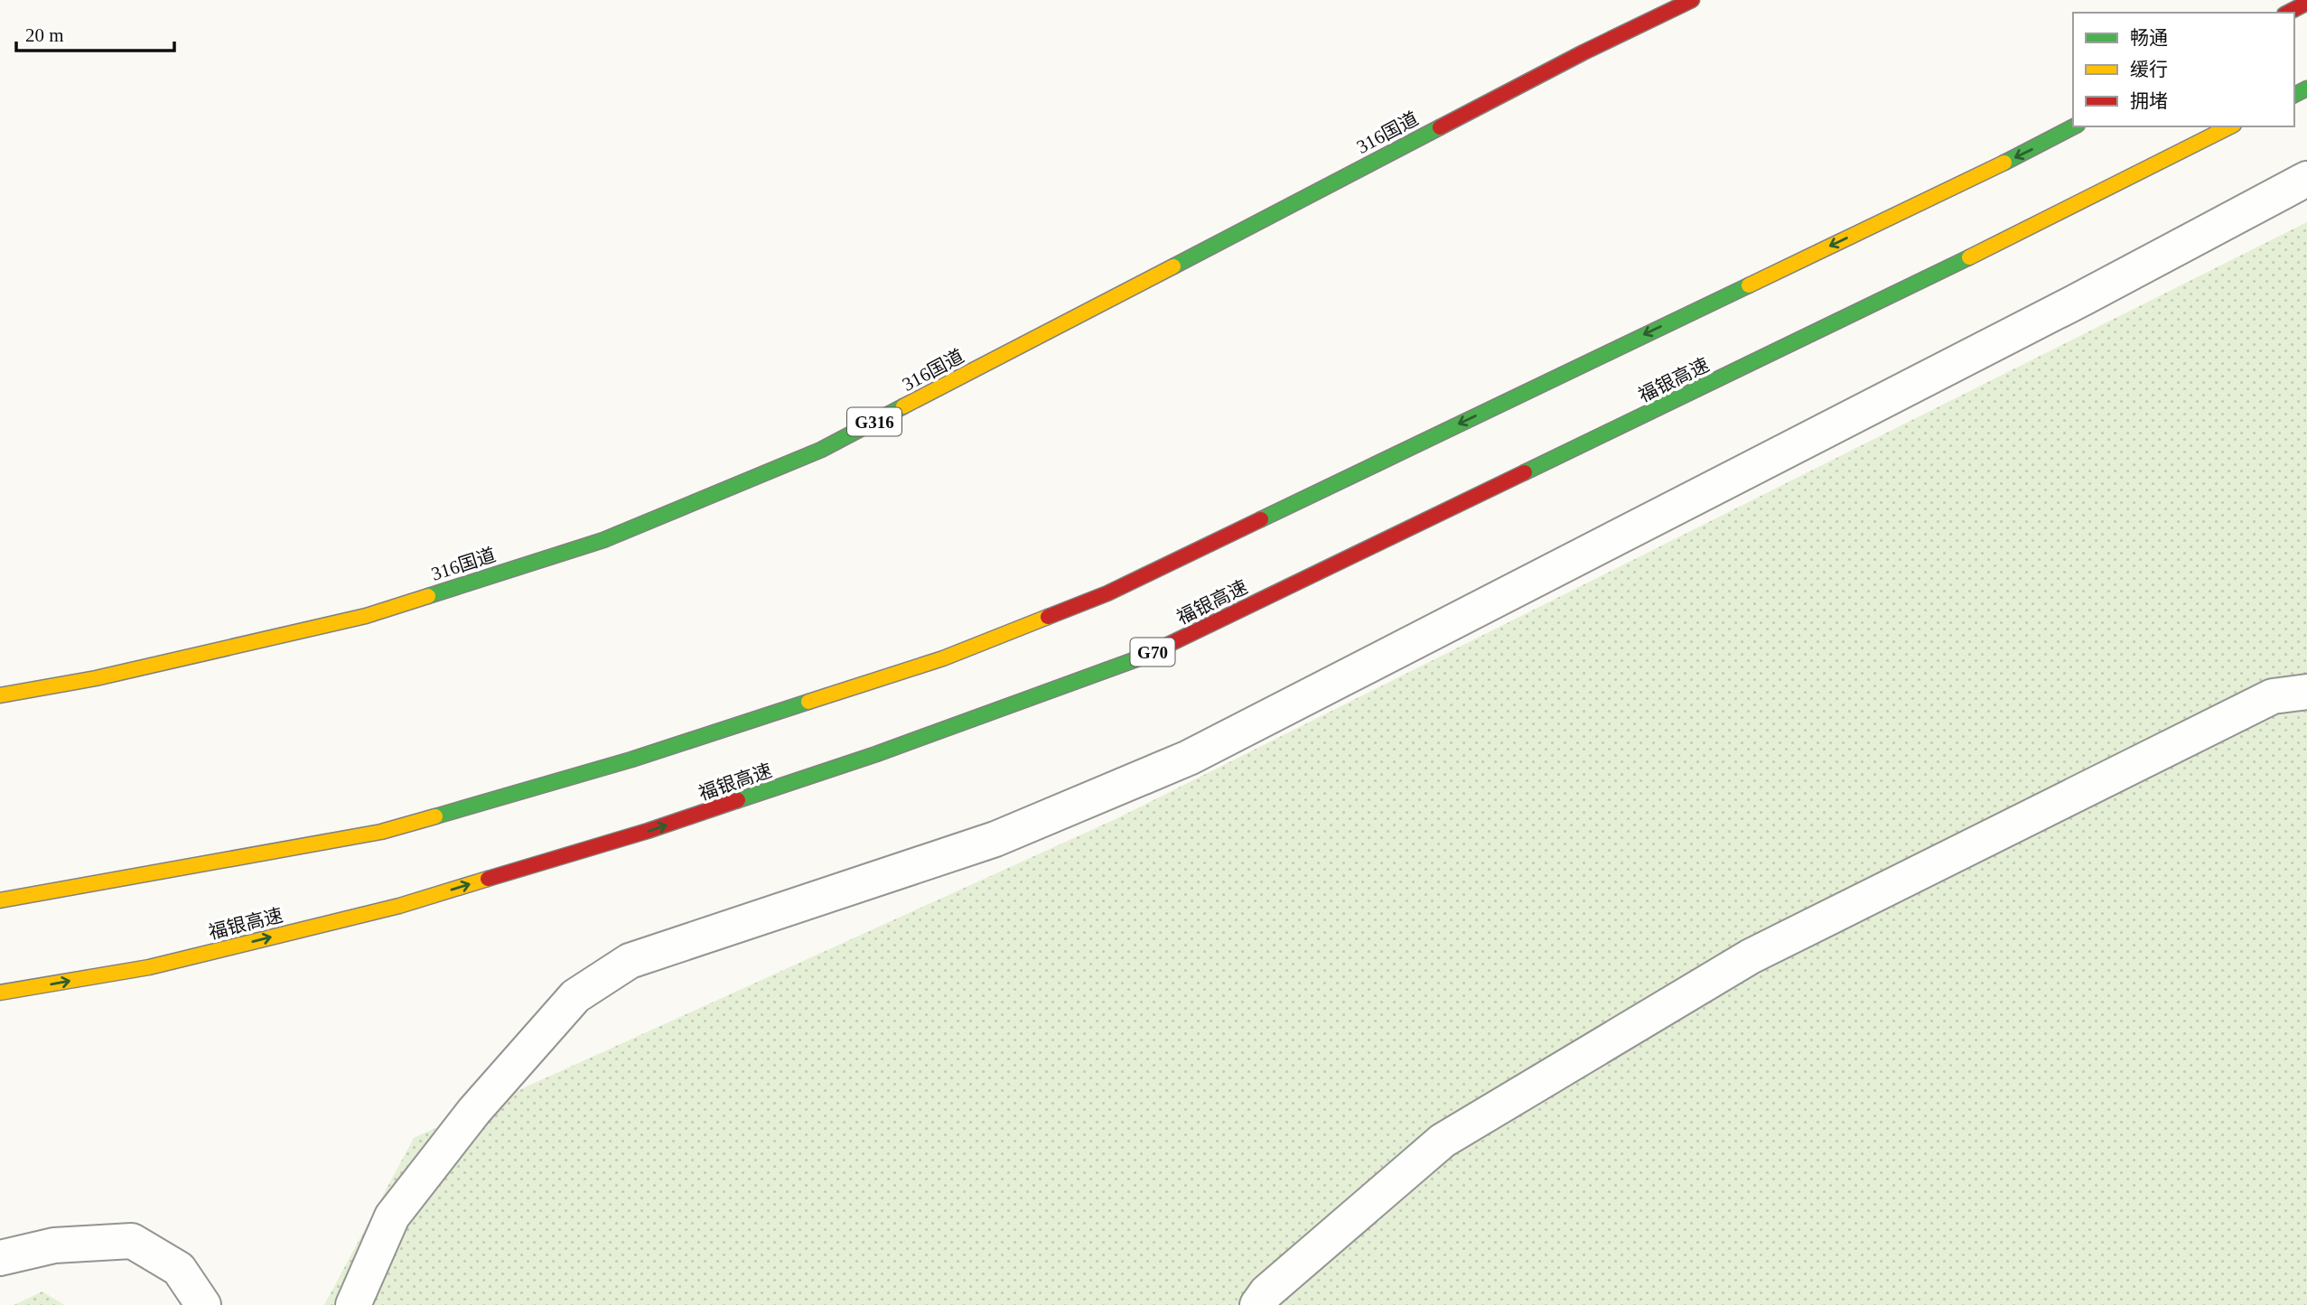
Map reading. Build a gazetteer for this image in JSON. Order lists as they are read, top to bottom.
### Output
{
  "streets": {
    "highway": [
      "316国道",
      "福银高速",
      "G316",
      "G70"
    ]
  },
  "legend": ["畅通", "缓行", "拥堵"],
  "scale_bar": "20 m"
}
